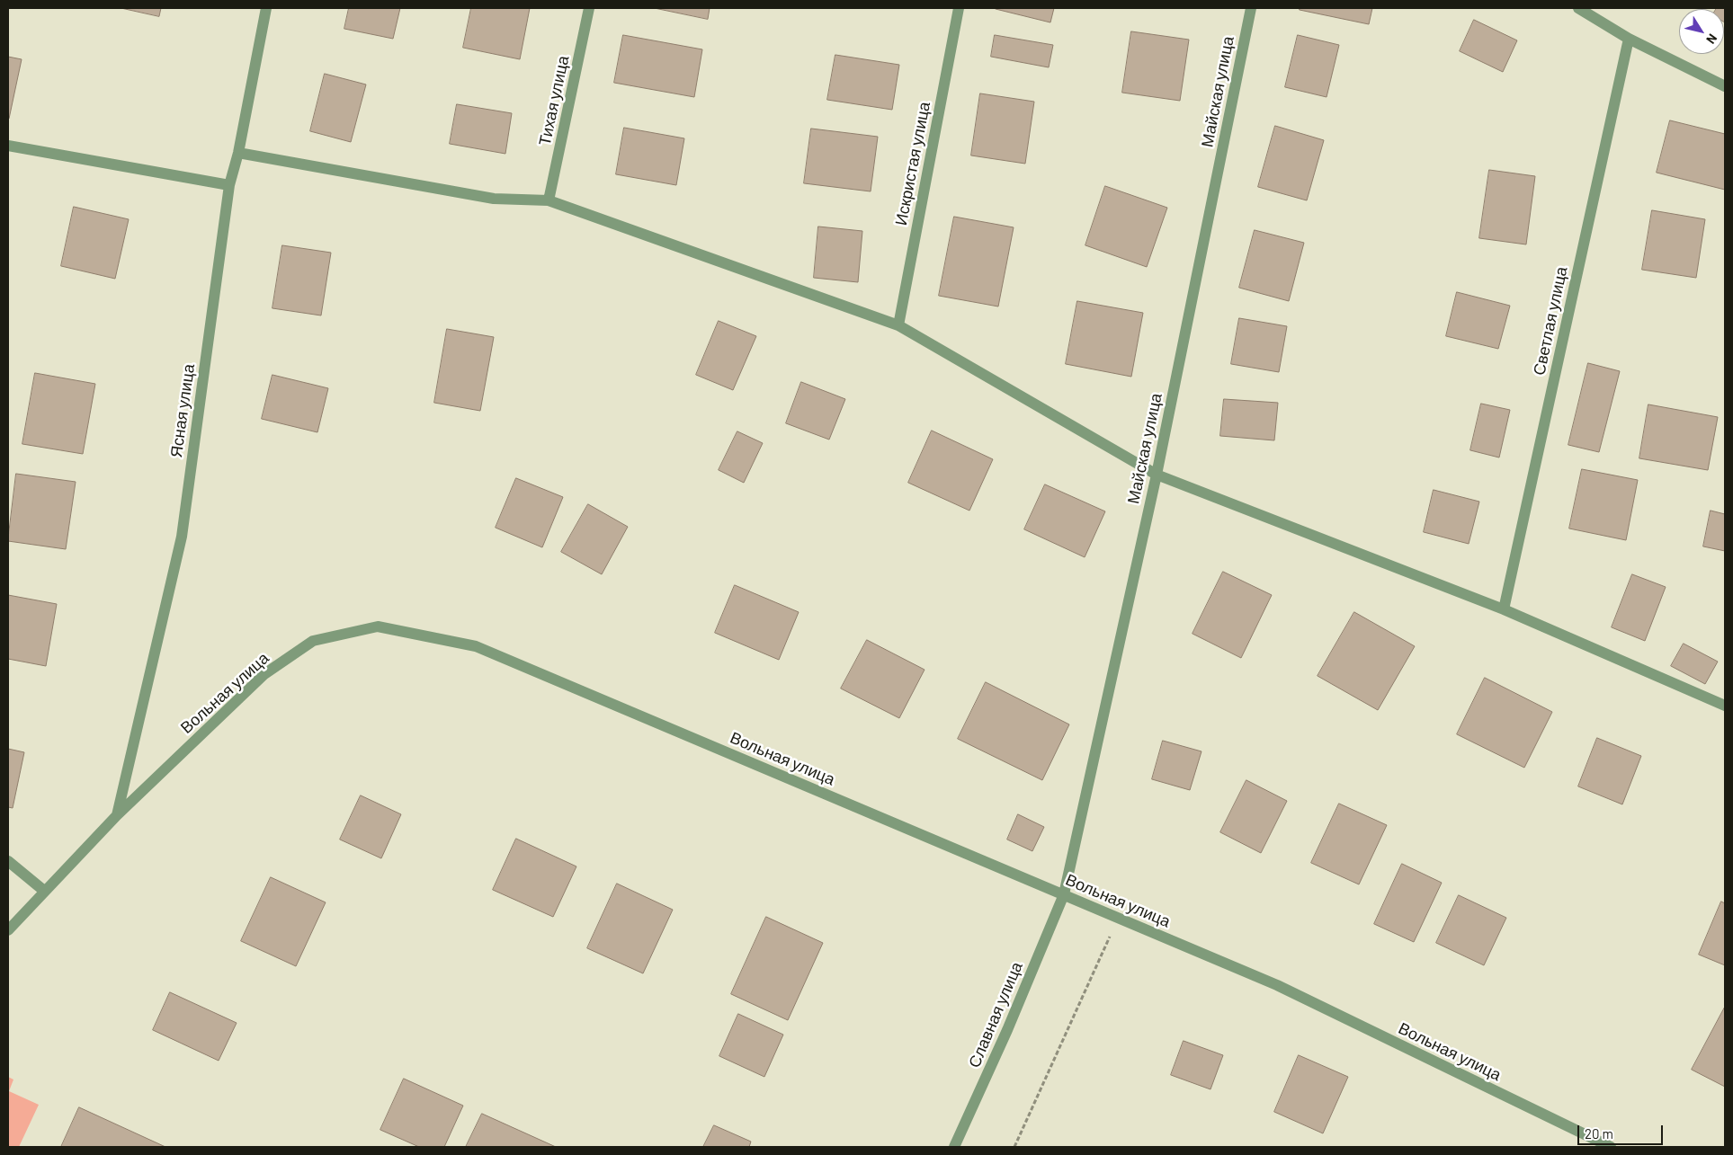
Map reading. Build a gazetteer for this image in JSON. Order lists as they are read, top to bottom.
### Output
{
  "streets": {
    "street": [
      "Майская улица",
      "Тихая улица",
      "Искристая улица",
      "Светлая улица",
      "Ясная улица",
      "Вольная улица",
      "Славная улица"
    ]
  },
  "crossings": [
    ["Майская улица", "Вольная улица"],
    ["Майская улица", "Славная улица"],
    ["Ясная улица", "Вольная улица"],
    ["Вольная улица", "Славная улица"]
  ],
  "scale_bar": "20 m",
  "north": "bottom right"
}
